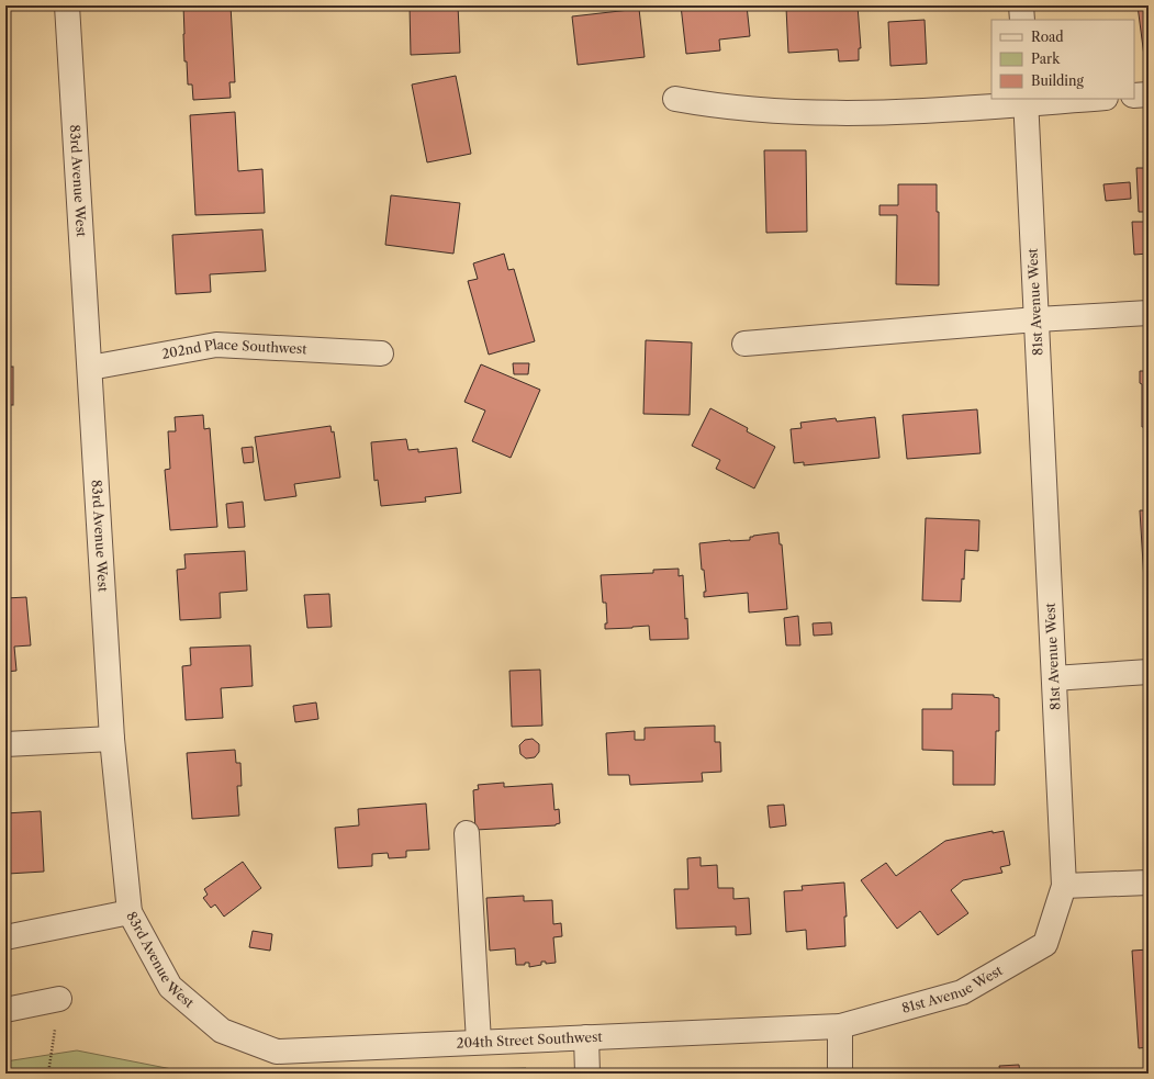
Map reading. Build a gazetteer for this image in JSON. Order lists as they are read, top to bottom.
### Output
{
  "streets": {
    "street": [
      "83rd Avenue West",
      "81st Avenue West",
      "202nd Place Southwest",
      "204th Street Southwest"
    ]
  },
  "crossings": [
    ["83rd Avenue West", "202nd Place Southwest"],
    ["83rd Avenue West", "204th Street Southwest"],
    ["81st Avenue West", "204th Street Southwest"]
  ],
  "legend": ["Road", "Park", "Building"]
}
